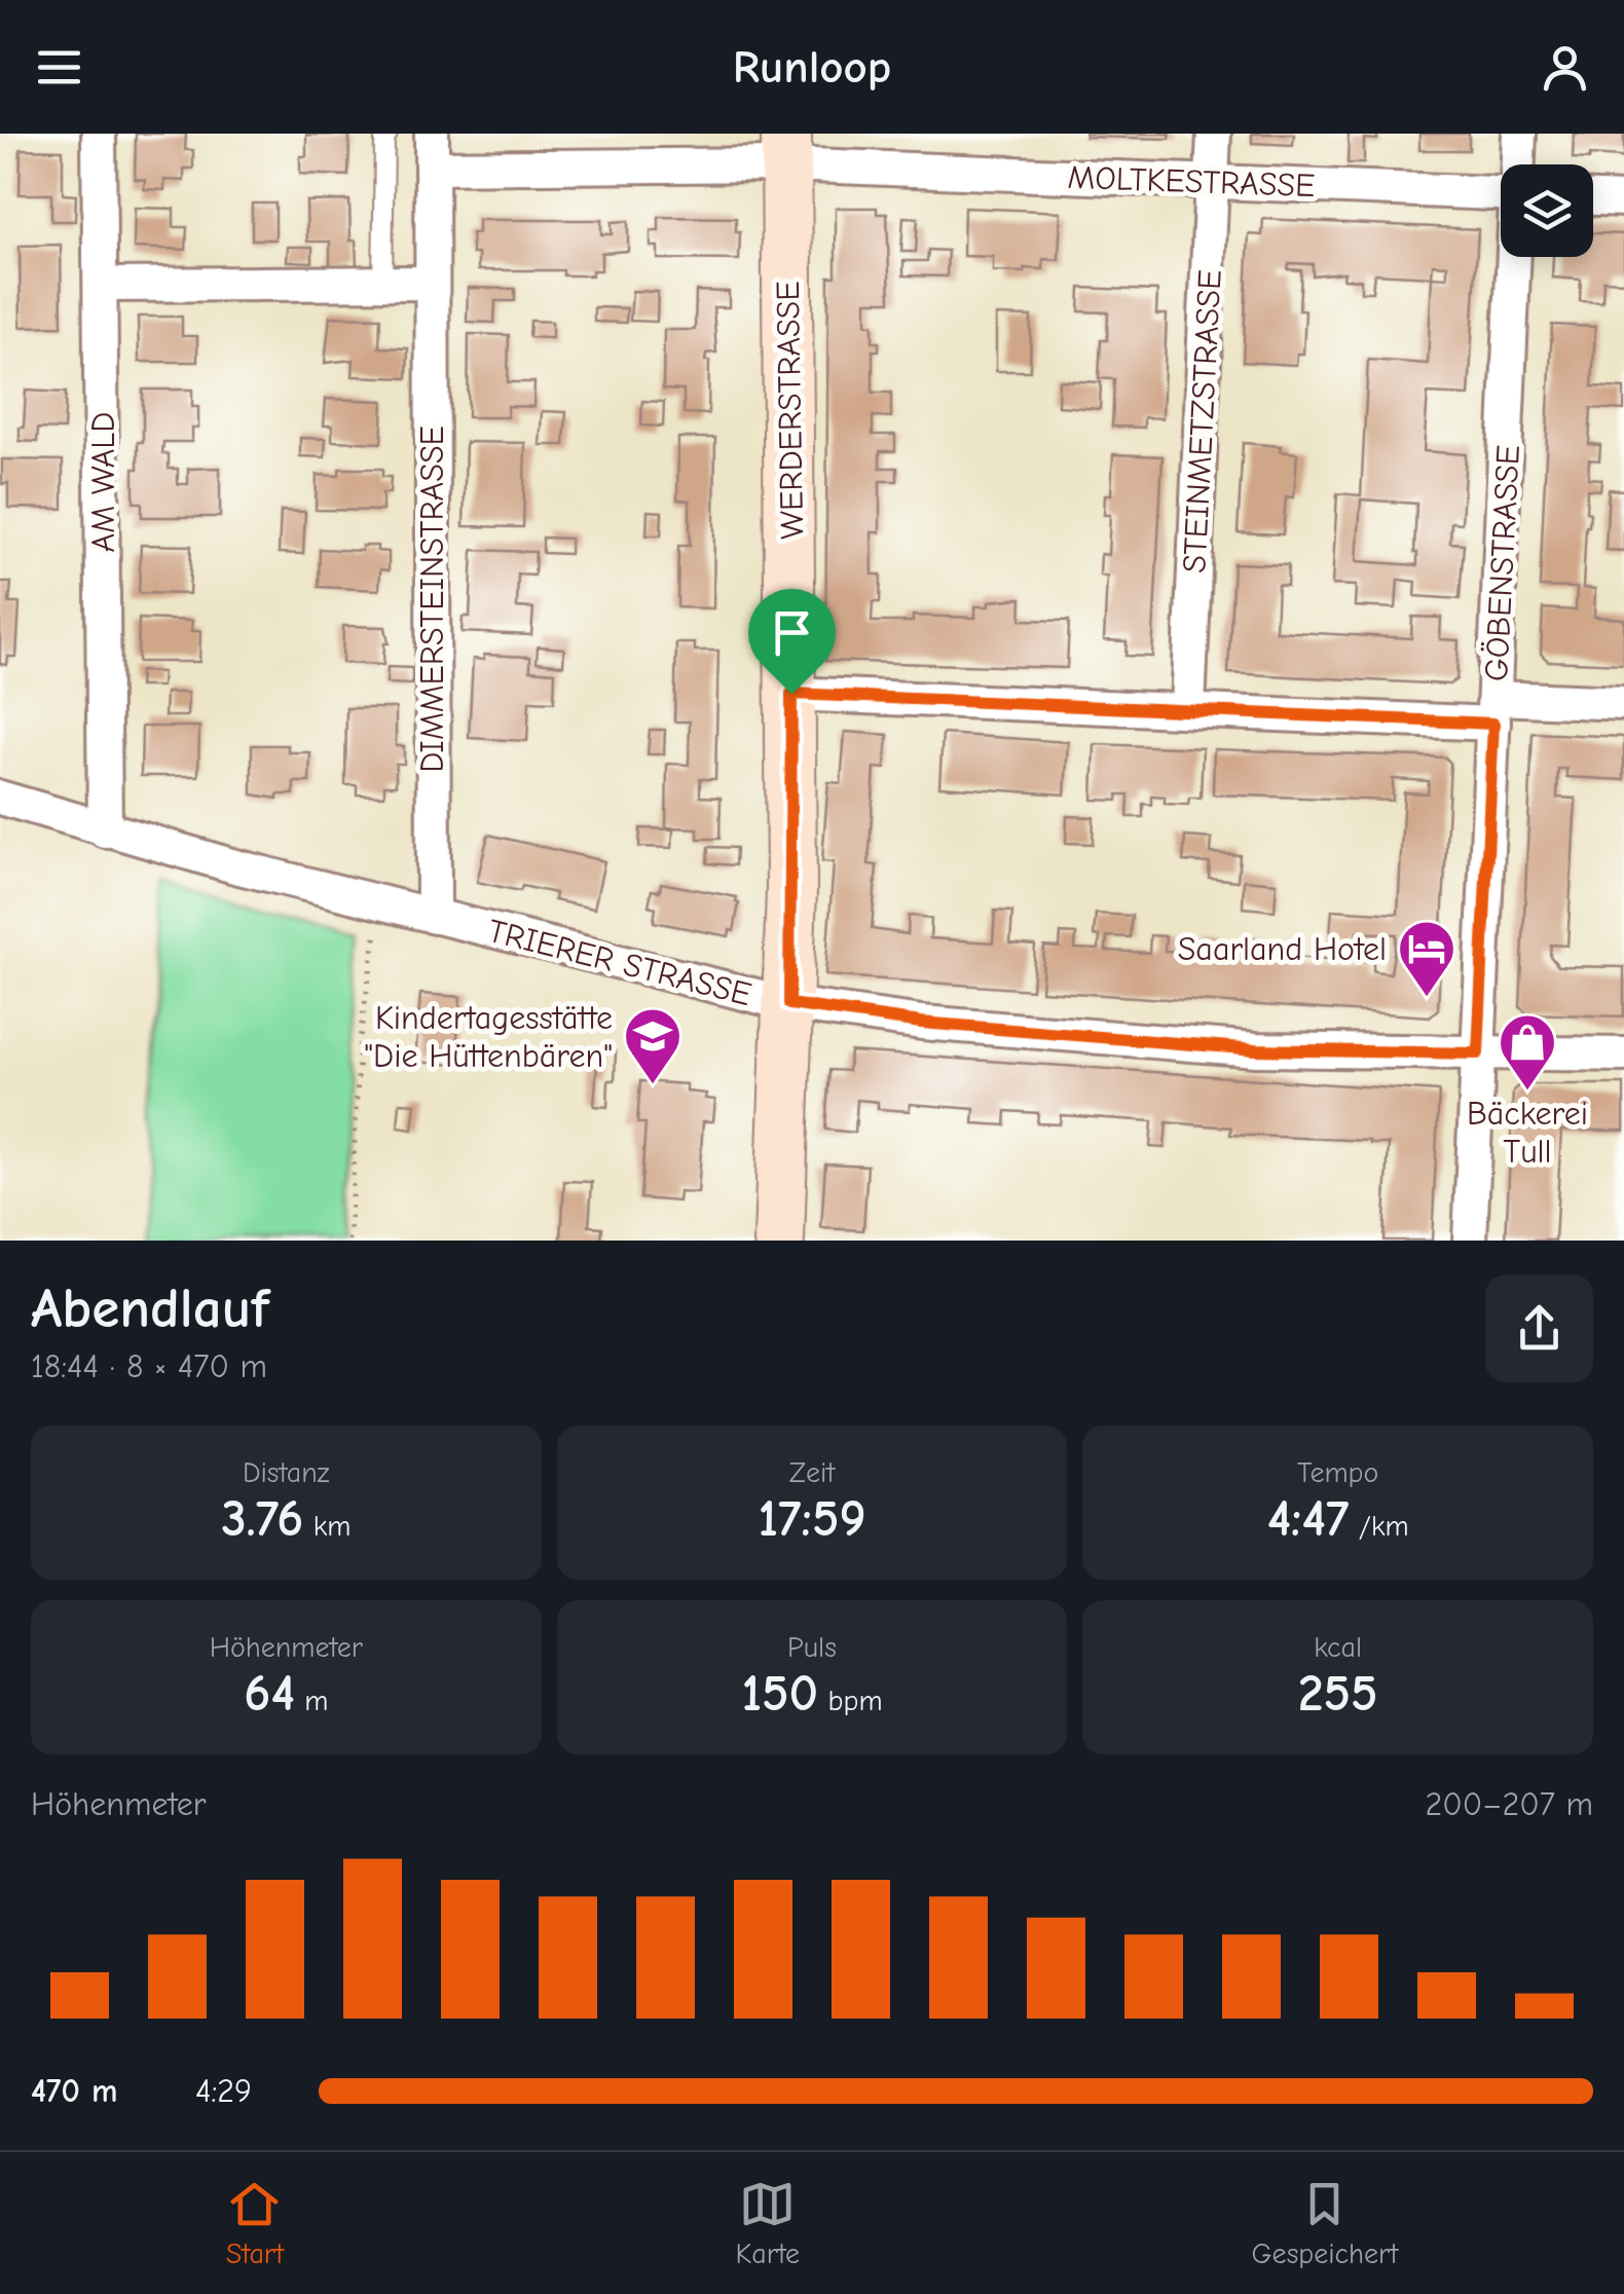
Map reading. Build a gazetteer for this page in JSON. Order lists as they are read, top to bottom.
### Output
{
  "streets": {
    "street": [
      "MOLTKESTRASSE",
      "WERDERSTRASSE",
      "STEINMETZSTRASSE",
      "AM WALD",
      "GÖBENSTRASSE",
      "DIMMERSTEINSTRASSE",
      "TRIERER STRASSE"
    ]
  },
  "crossings": [
    ["MOLTKESTRASSE", "WERDERSTRASSE"],
    ["MOLTKESTRASSE", "STEINMETZSTRASSE"],
    ["MOLTKESTRASSE", "DIMMERSTEINSTRASSE"],
    ["WERDERSTRASSE", "TRIERER STRASSE"],
    ["AM WALD", "TRIERER STRASSE"],
    ["GÖBENSTRASSE", "TRIERER STRASSE"],
    ["DIMMERSTEINSTRASSE", "TRIERER STRASSE"]
  ],
  "places": {
    "hotel": ["Saarland Hotel"],
    "school or university": ["Kindertagesstätte \"Die Hüttenbären\""],
    "shop": ["Bäckerei Tull"]
  },
  "page": {
    "header": "Runloop",
    "heading": ["Abendlauf", "18:44 · 8 × 470 m"],
    "stats": [
      ["Distanz", "3.76 km"],
      ["Zeit", "17:59"],
      ["Tempo", "4:47 /km"],
      ["Höhenmeter", "64 m"],
      ["Puls", "150 bpm"],
      ["kcal", "255"]
    ],
    "chart": ["Höhenmeter", "200–207 m"],
    "list": [
      {
        "name": "470 m",
        "note": "4:29"
      }
    ],
    "tabs": ["Start", "Karte", "Gespeichert"]
  }
}
